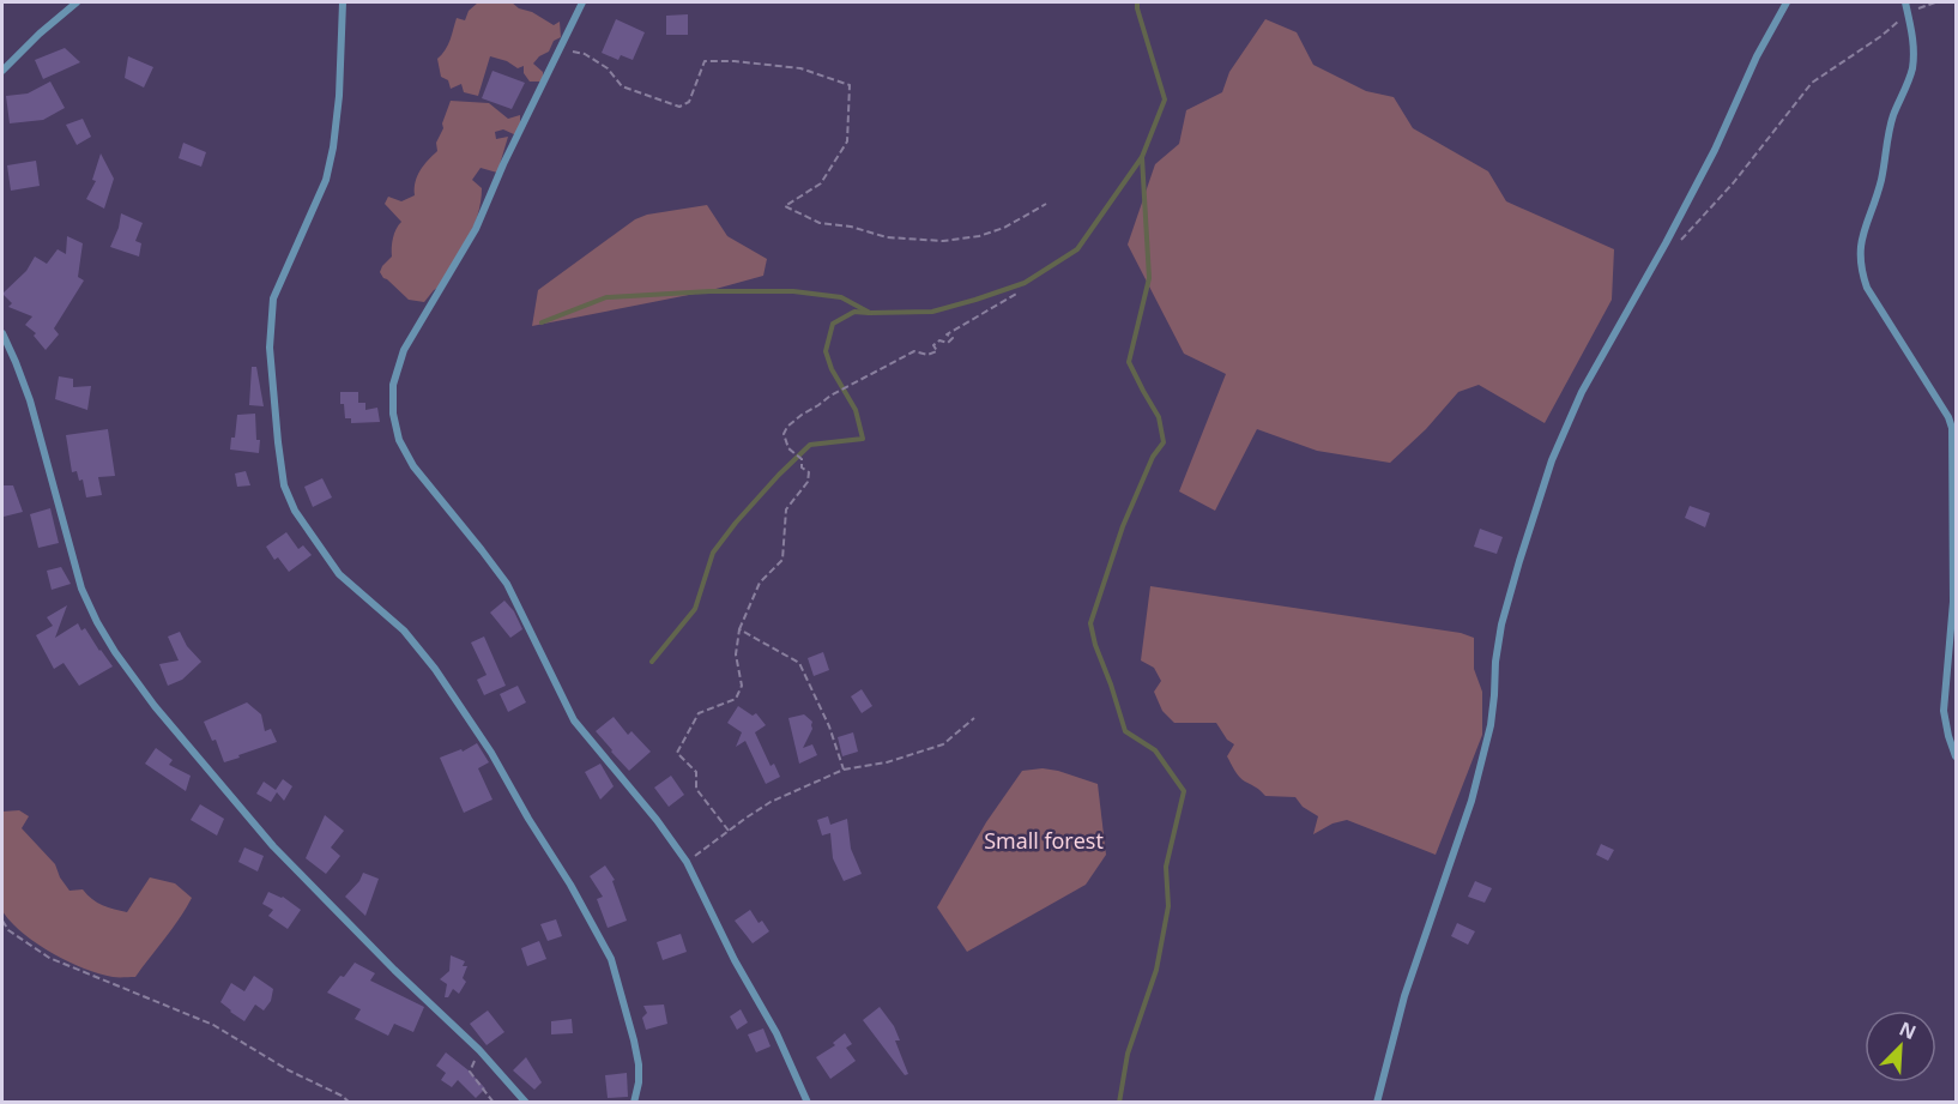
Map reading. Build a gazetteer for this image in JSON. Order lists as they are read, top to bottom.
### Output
{
  "parks": ["Small forest"],
  "north": "top right"
}
